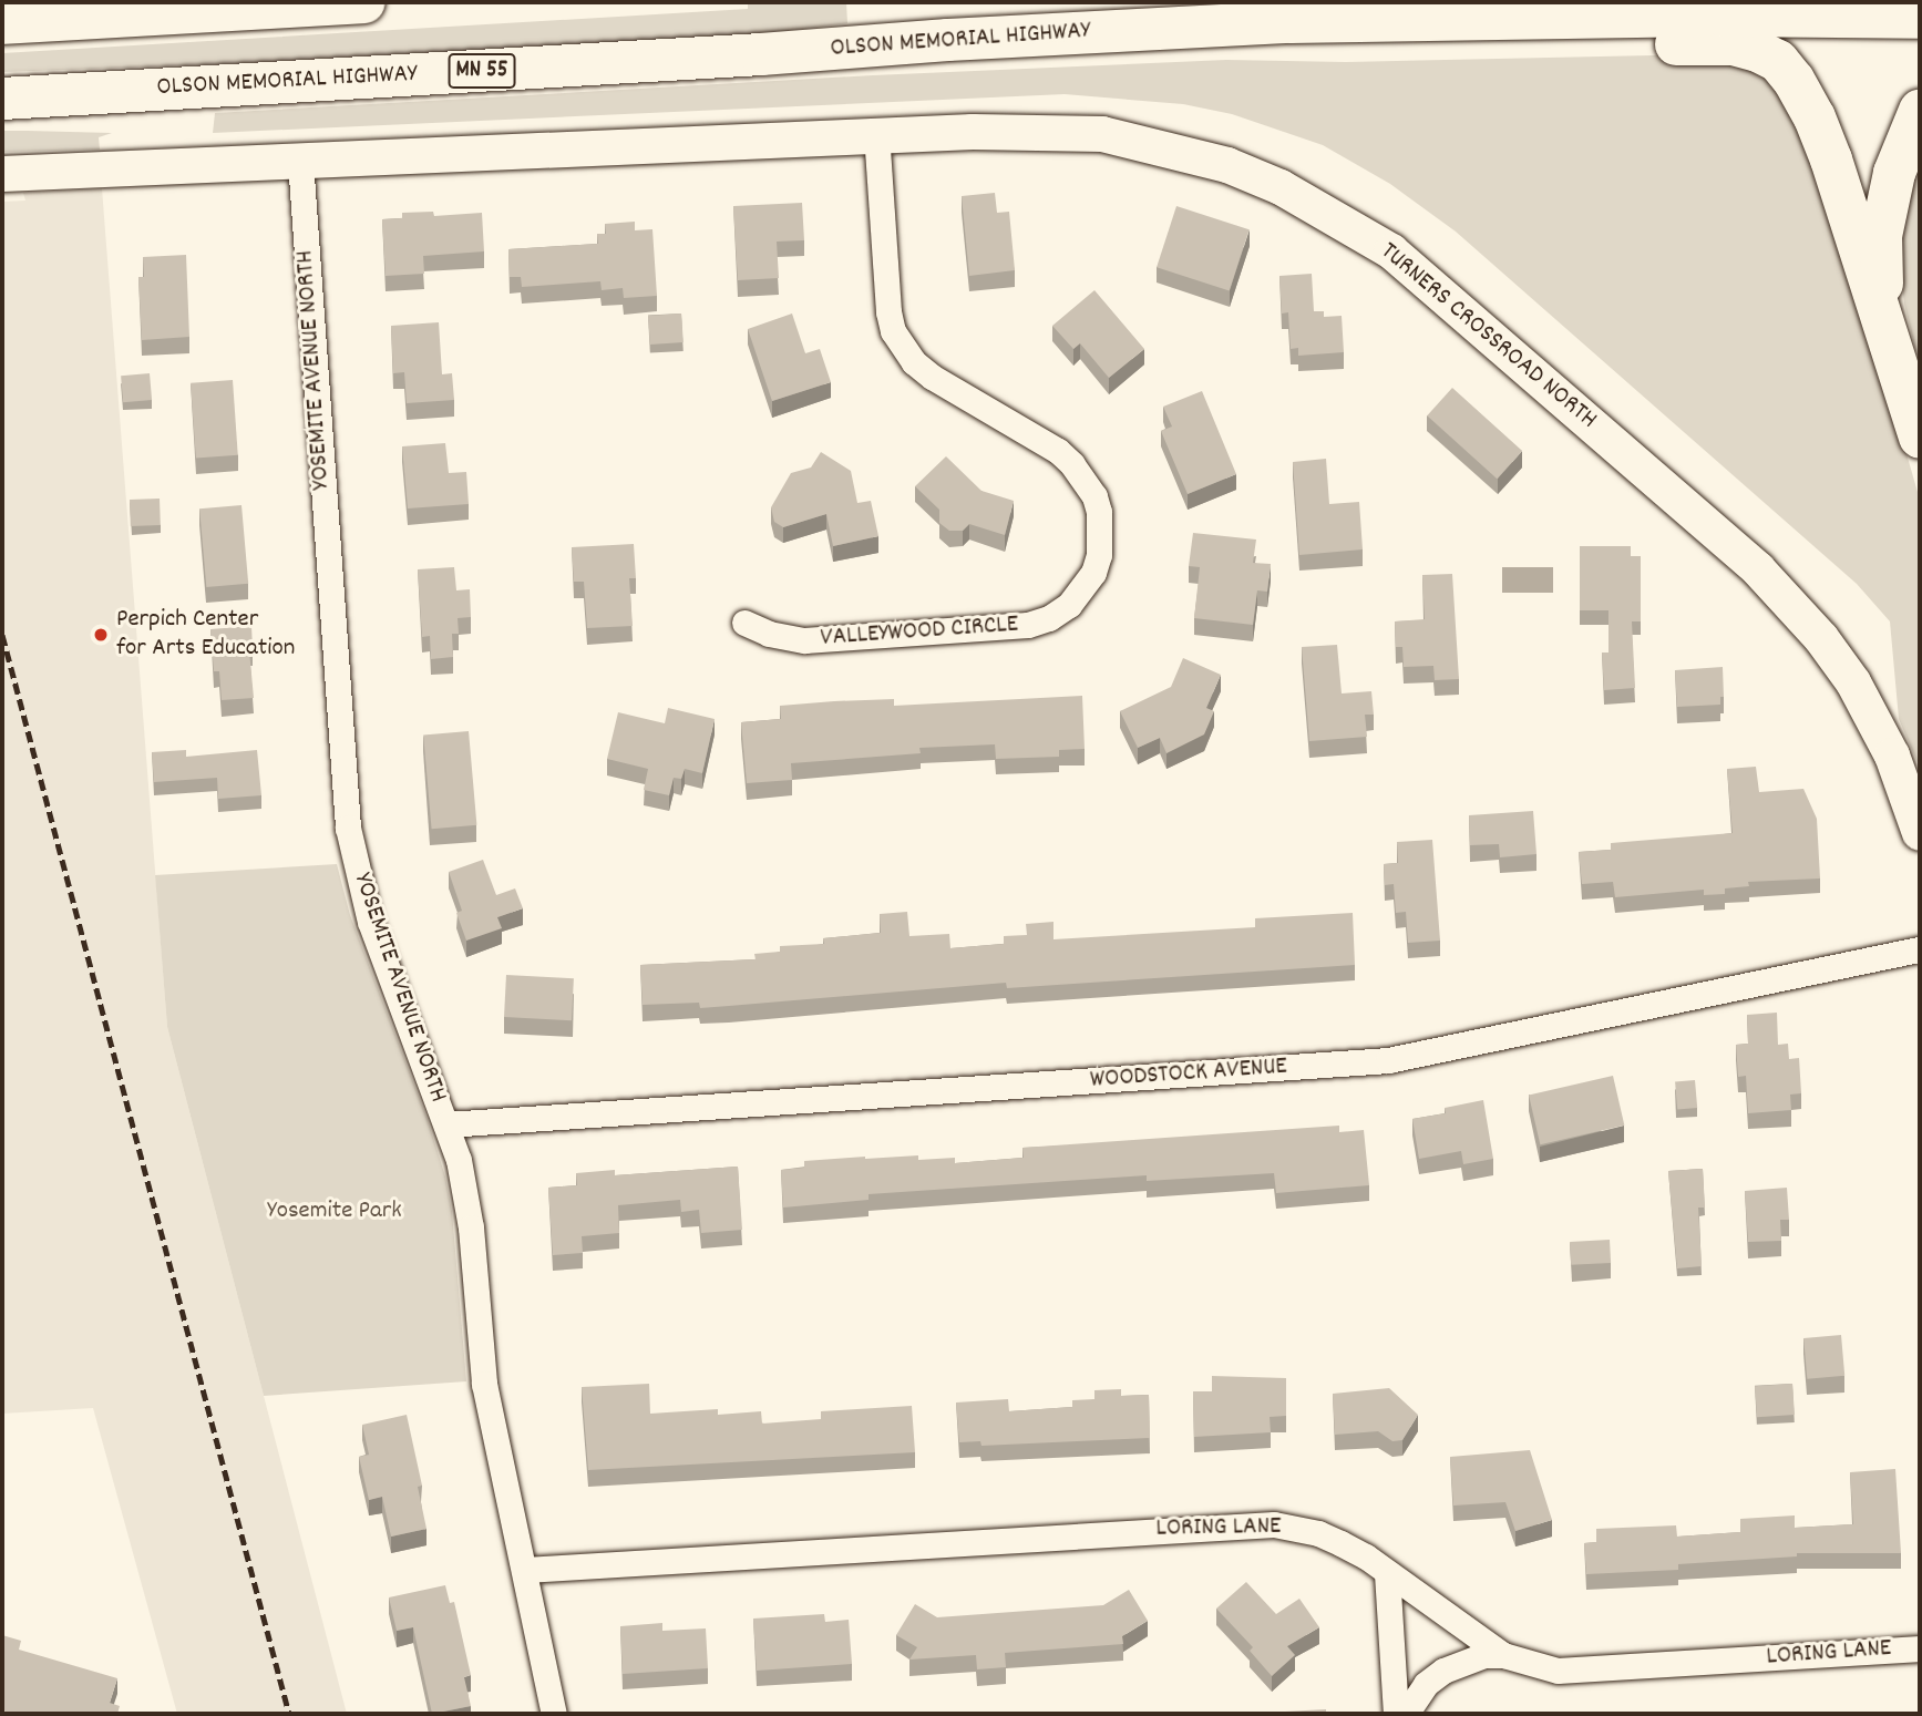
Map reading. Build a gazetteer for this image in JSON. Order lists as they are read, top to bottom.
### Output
{
  "streets": {
    "highway": ["OLSON MEMORIAL HIGHWAY", "MN 55"],
    "street": [
      "TURNERS CROSSROAD NORTH",
      "YOSEMITE AVENUE NORTH",
      "VALLEYWOOD CIRCLE",
      "WOODSTOCK AVENUE",
      "LORING LANE"
    ]
  },
  "crossings": [
    ["TURNERS CROSSROAD NORTH", "YOSEMITE AVENUE NORTH"],
    ["TURNERS CROSSROAD NORTH", "VALLEYWOOD CIRCLE"],
    ["YOSEMITE AVENUE NORTH", "WOODSTOCK AVENUE"],
    ["YOSEMITE AVENUE NORTH", "LORING LANE"]
  ],
  "parks": ["Yosemite Park"],
  "places": ["Perpich Center for Arts Education"]
}
